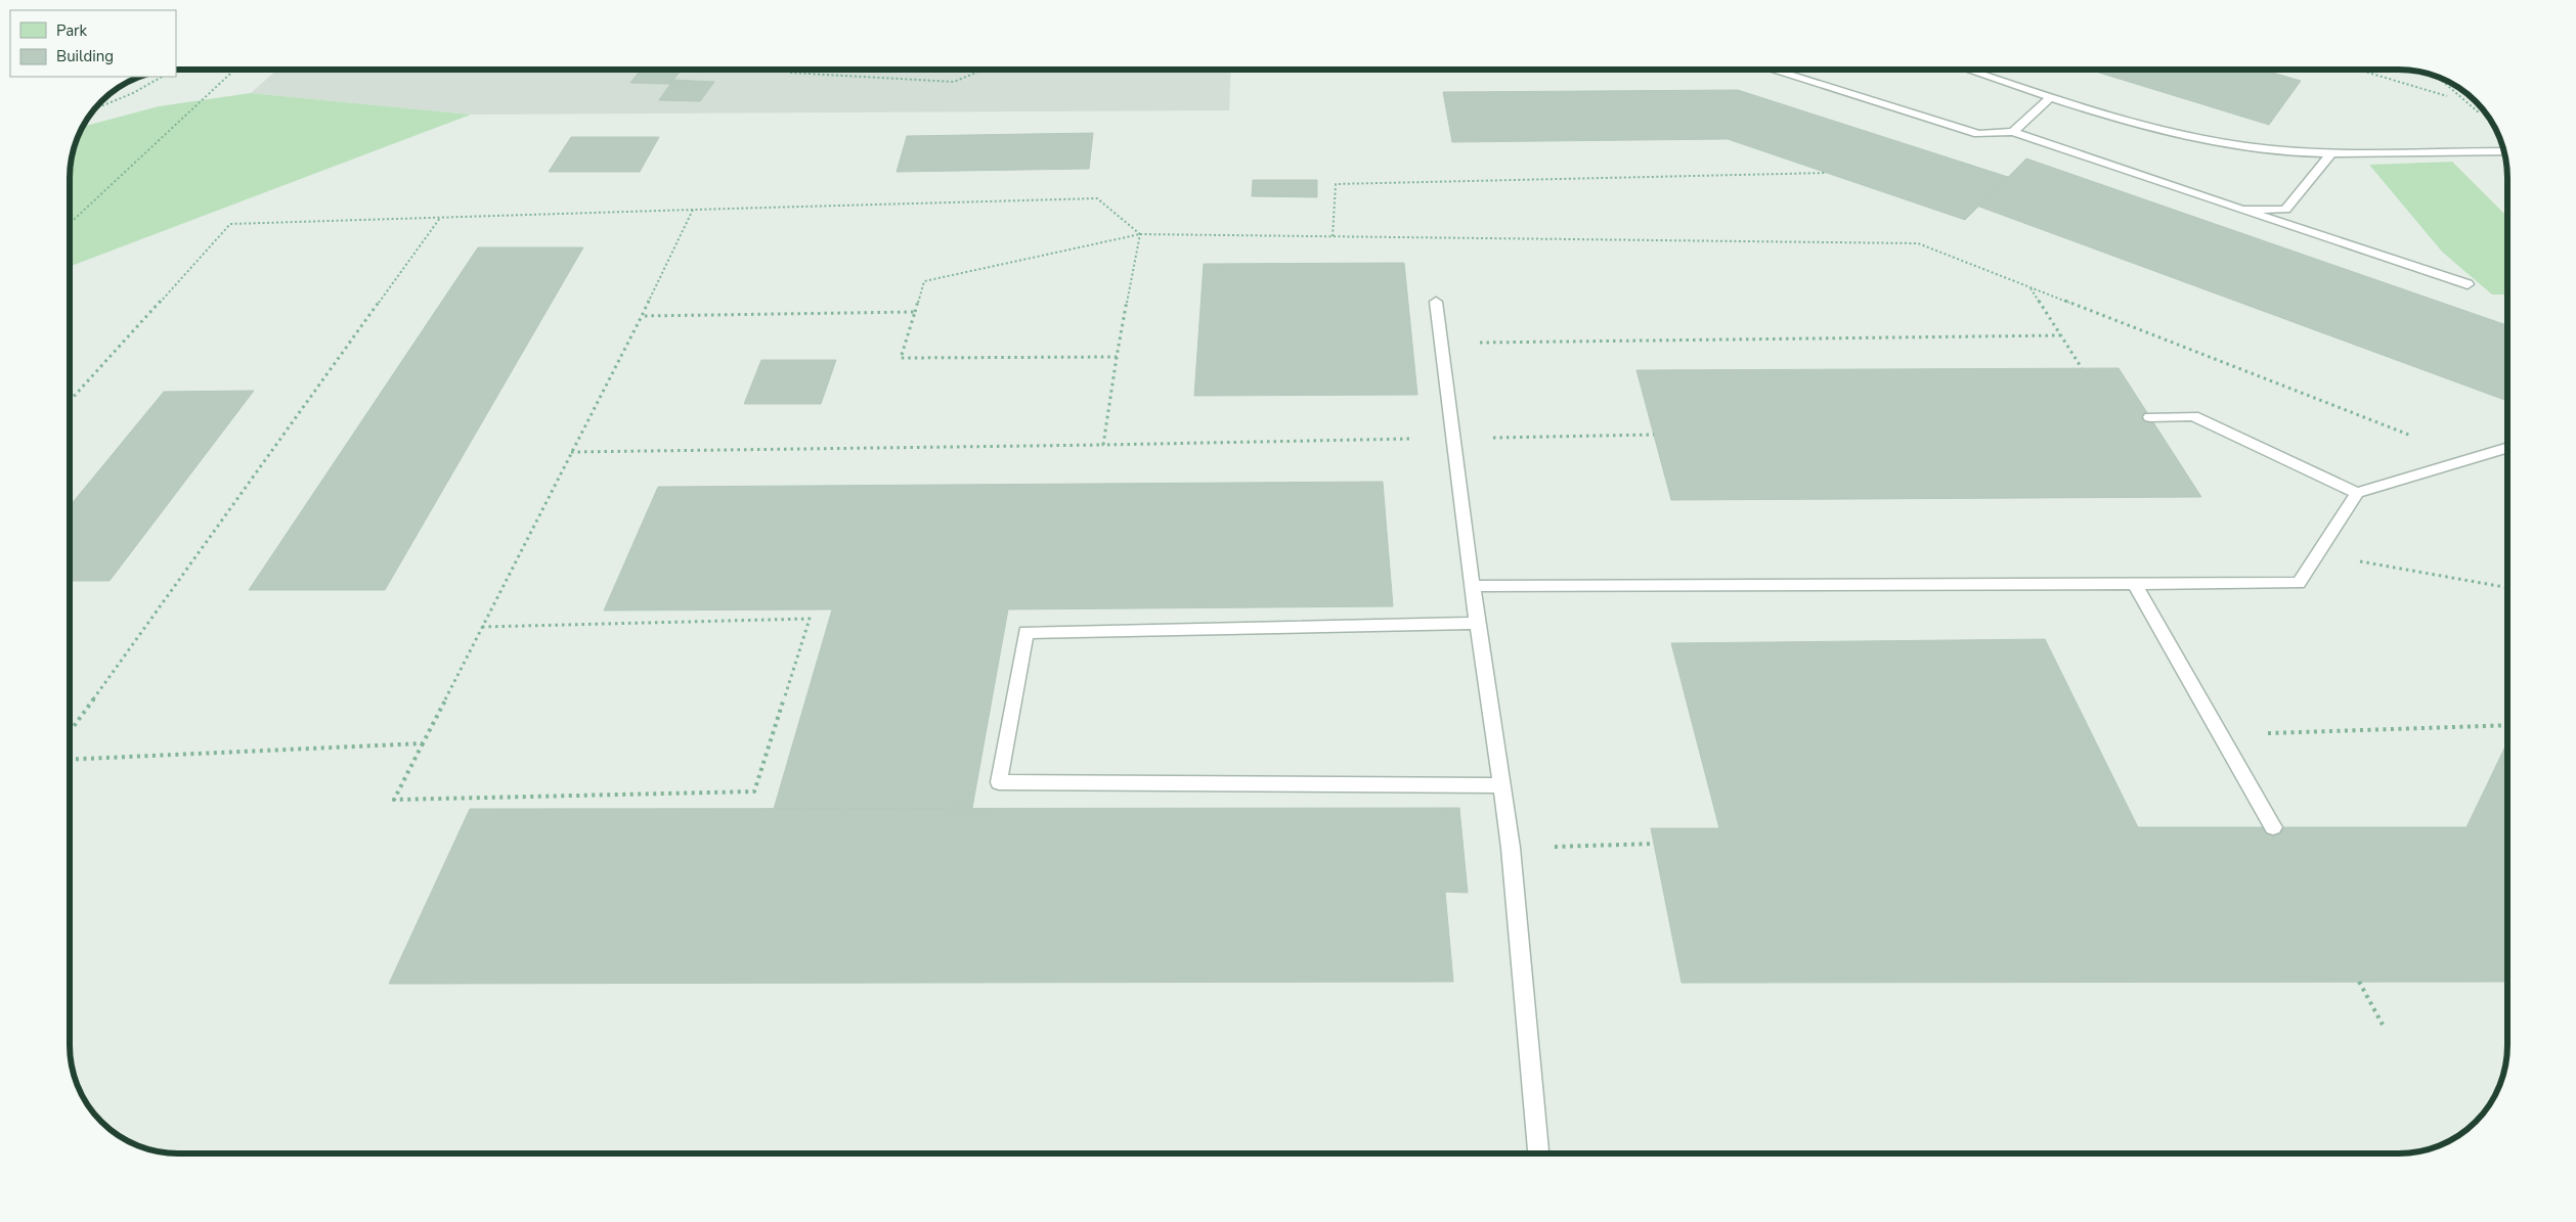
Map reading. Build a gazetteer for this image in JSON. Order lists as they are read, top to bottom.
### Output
{
  "legend": ["Park", "Building"]
}
